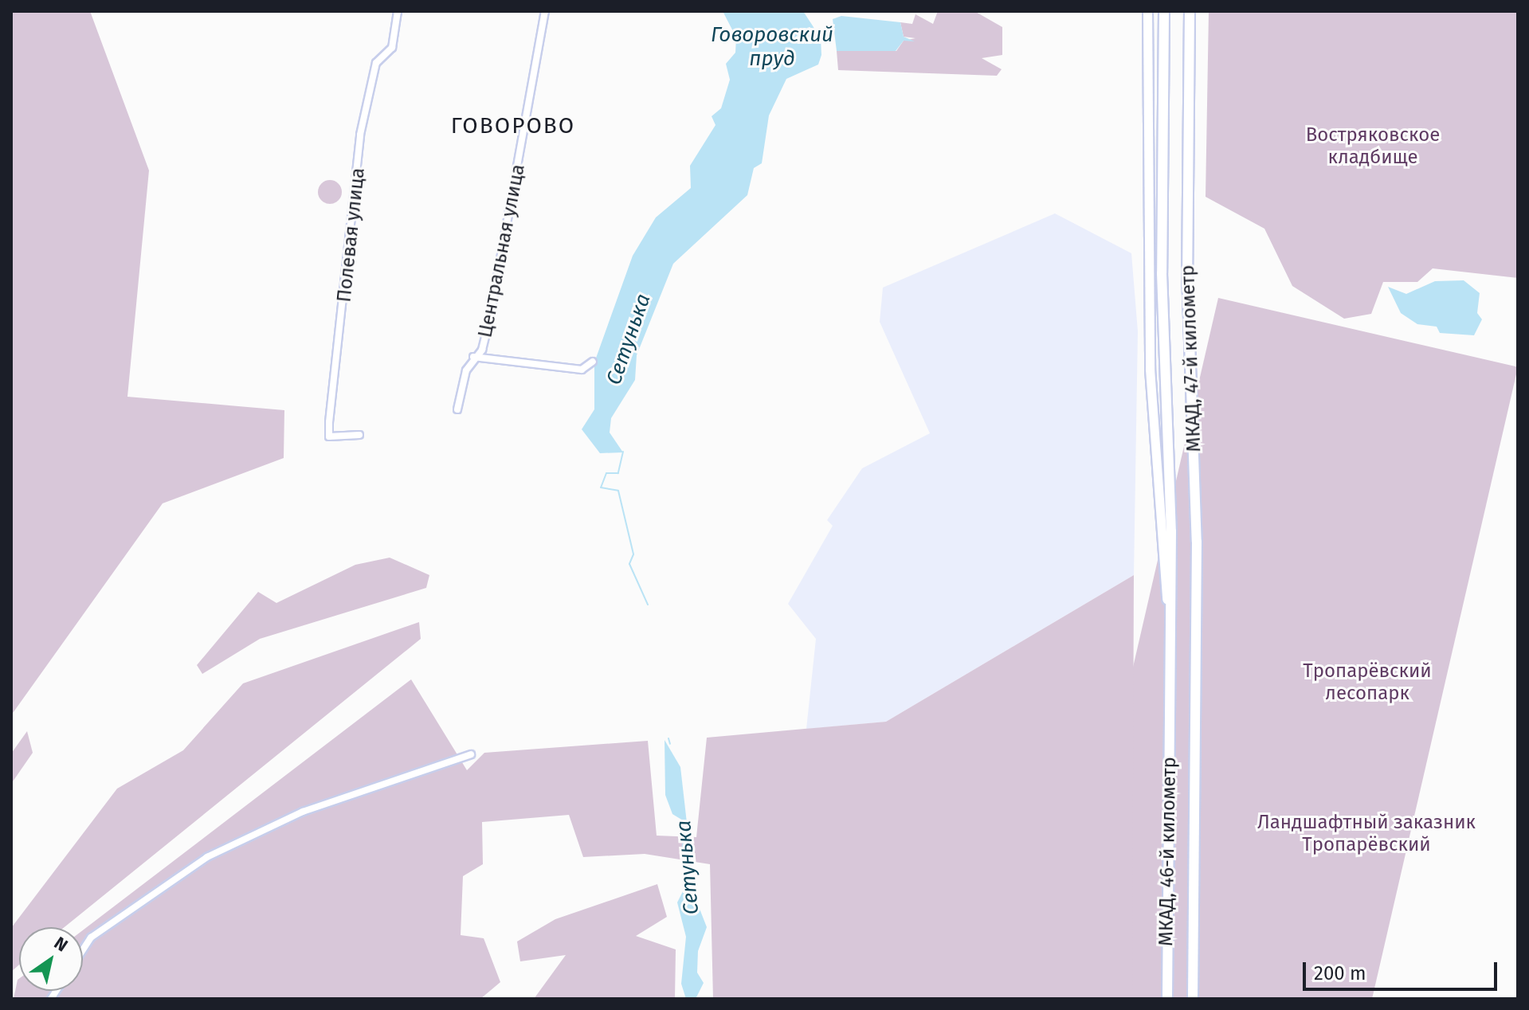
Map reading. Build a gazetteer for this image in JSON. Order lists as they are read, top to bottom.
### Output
{
  "streets": {
    "highway": ["МКАД, 47-й километр", "МКАД, 46-й километр"],
    "street": ["Полевая улица", "Центральная улица"]
  },
  "crossings": [
    ["МКАД, 47-й километр", "МКАД, 46-й километр"]
  ],
  "districts": ["ГОВОРОВО"],
  "water": ["Говоровский пруд", "Сетунька"],
  "parks": ["Востряковское кладбище", "Тропарёвский лесопарк", "Ландшафтный заказник Тропарёвский"],
  "scale_bar": "200 m",
  "north": "top right"
}
